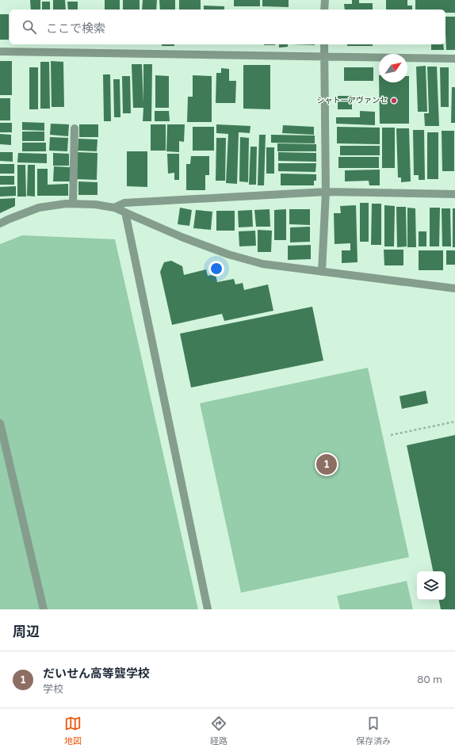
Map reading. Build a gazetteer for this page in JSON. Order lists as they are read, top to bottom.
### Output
{
  "places": ["シャトーアヴァンセ"],
  "north": "top right",
  "page": {
    "search": "ここで検索",
    "pins": "1",
    "heading": "周辺",
    "list": [
      {
        "mark": "1",
        "name": "だいせん高等聾学校",
        "note": "学校",
        "value": "80 m"
      }
    ],
    "nav": ["地図", "経路", "保存済み"]
  }
}
